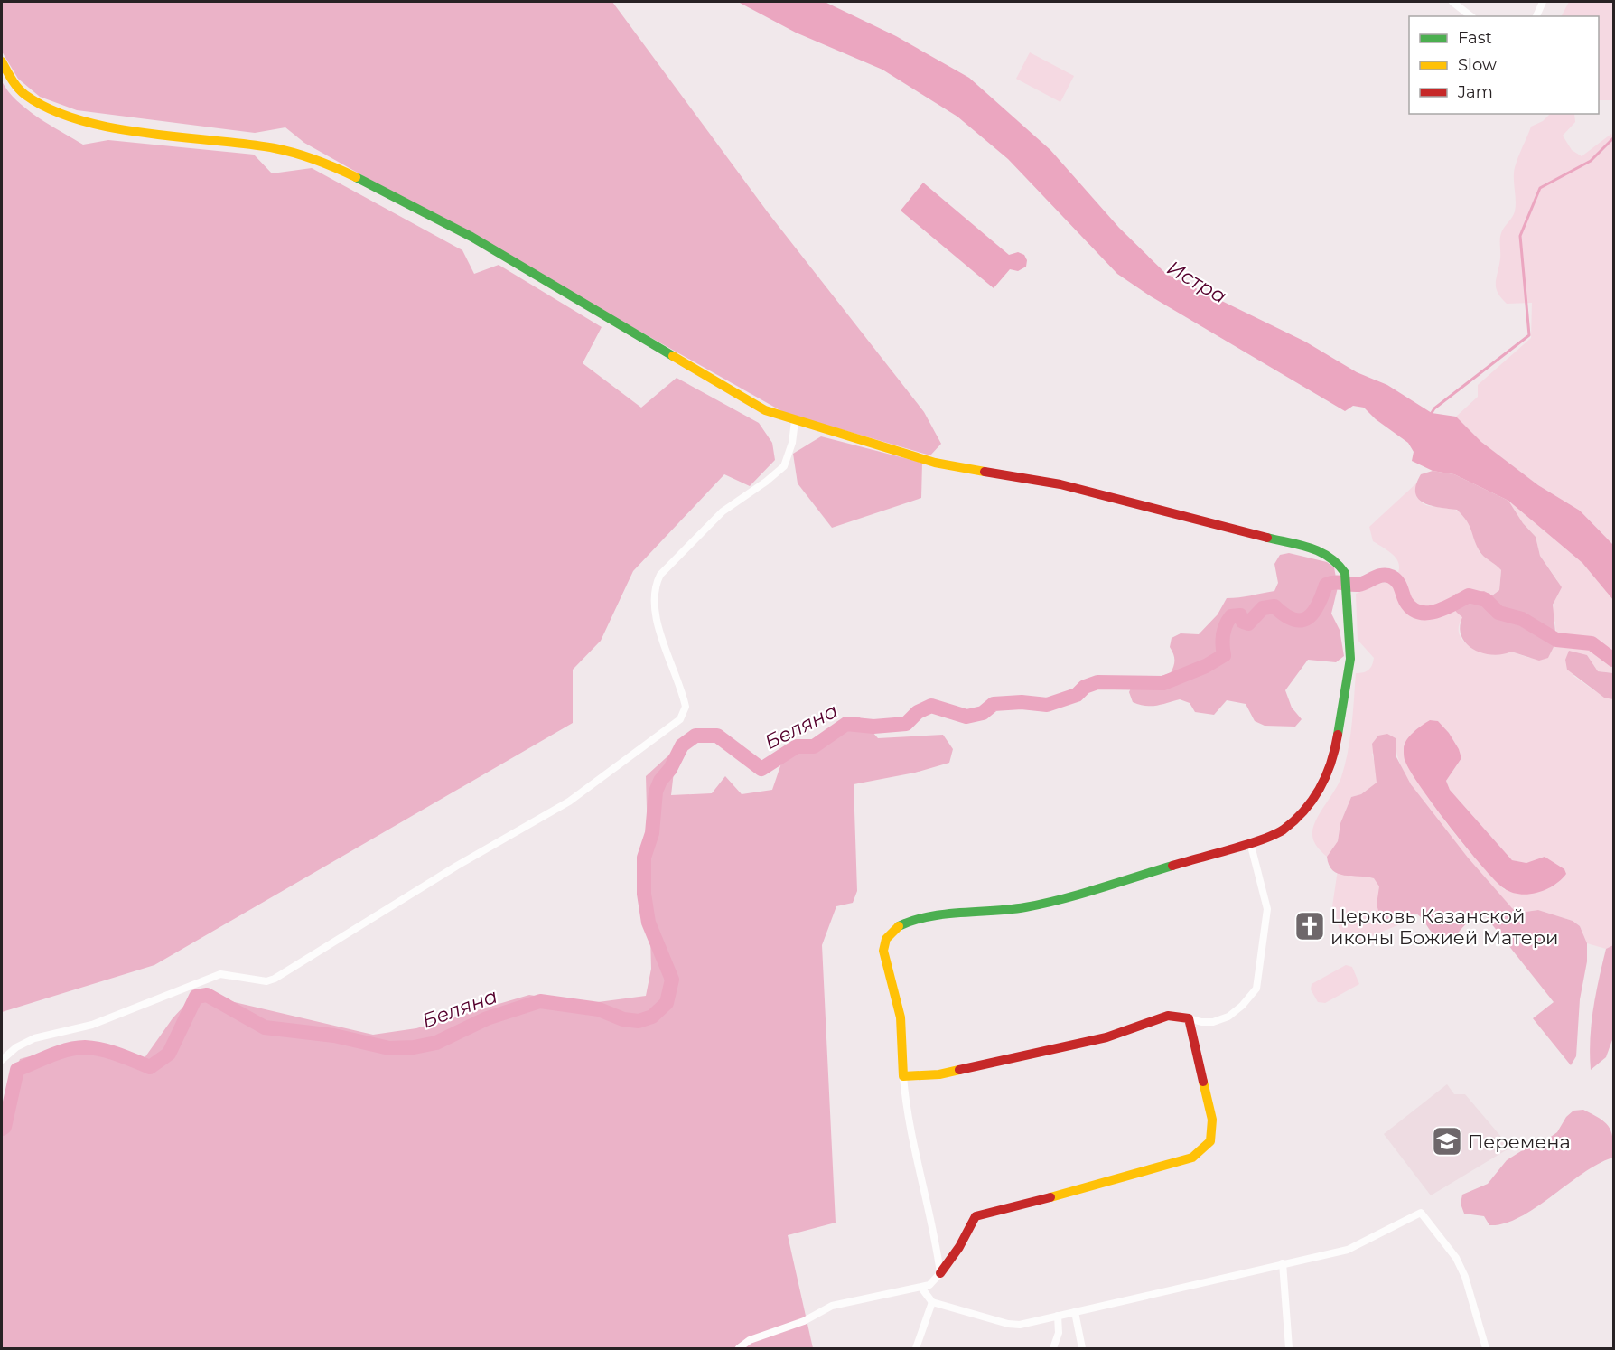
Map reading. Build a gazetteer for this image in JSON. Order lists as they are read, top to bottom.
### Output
{
  "water": ["Истра", "Беляна"],
  "places": {
    "church": ["Церковь Казанской иконы Божией Матери"],
    "school or university": ["Перемена"]
  },
  "legend": ["Fast", "Slow", "Jam"]
}
